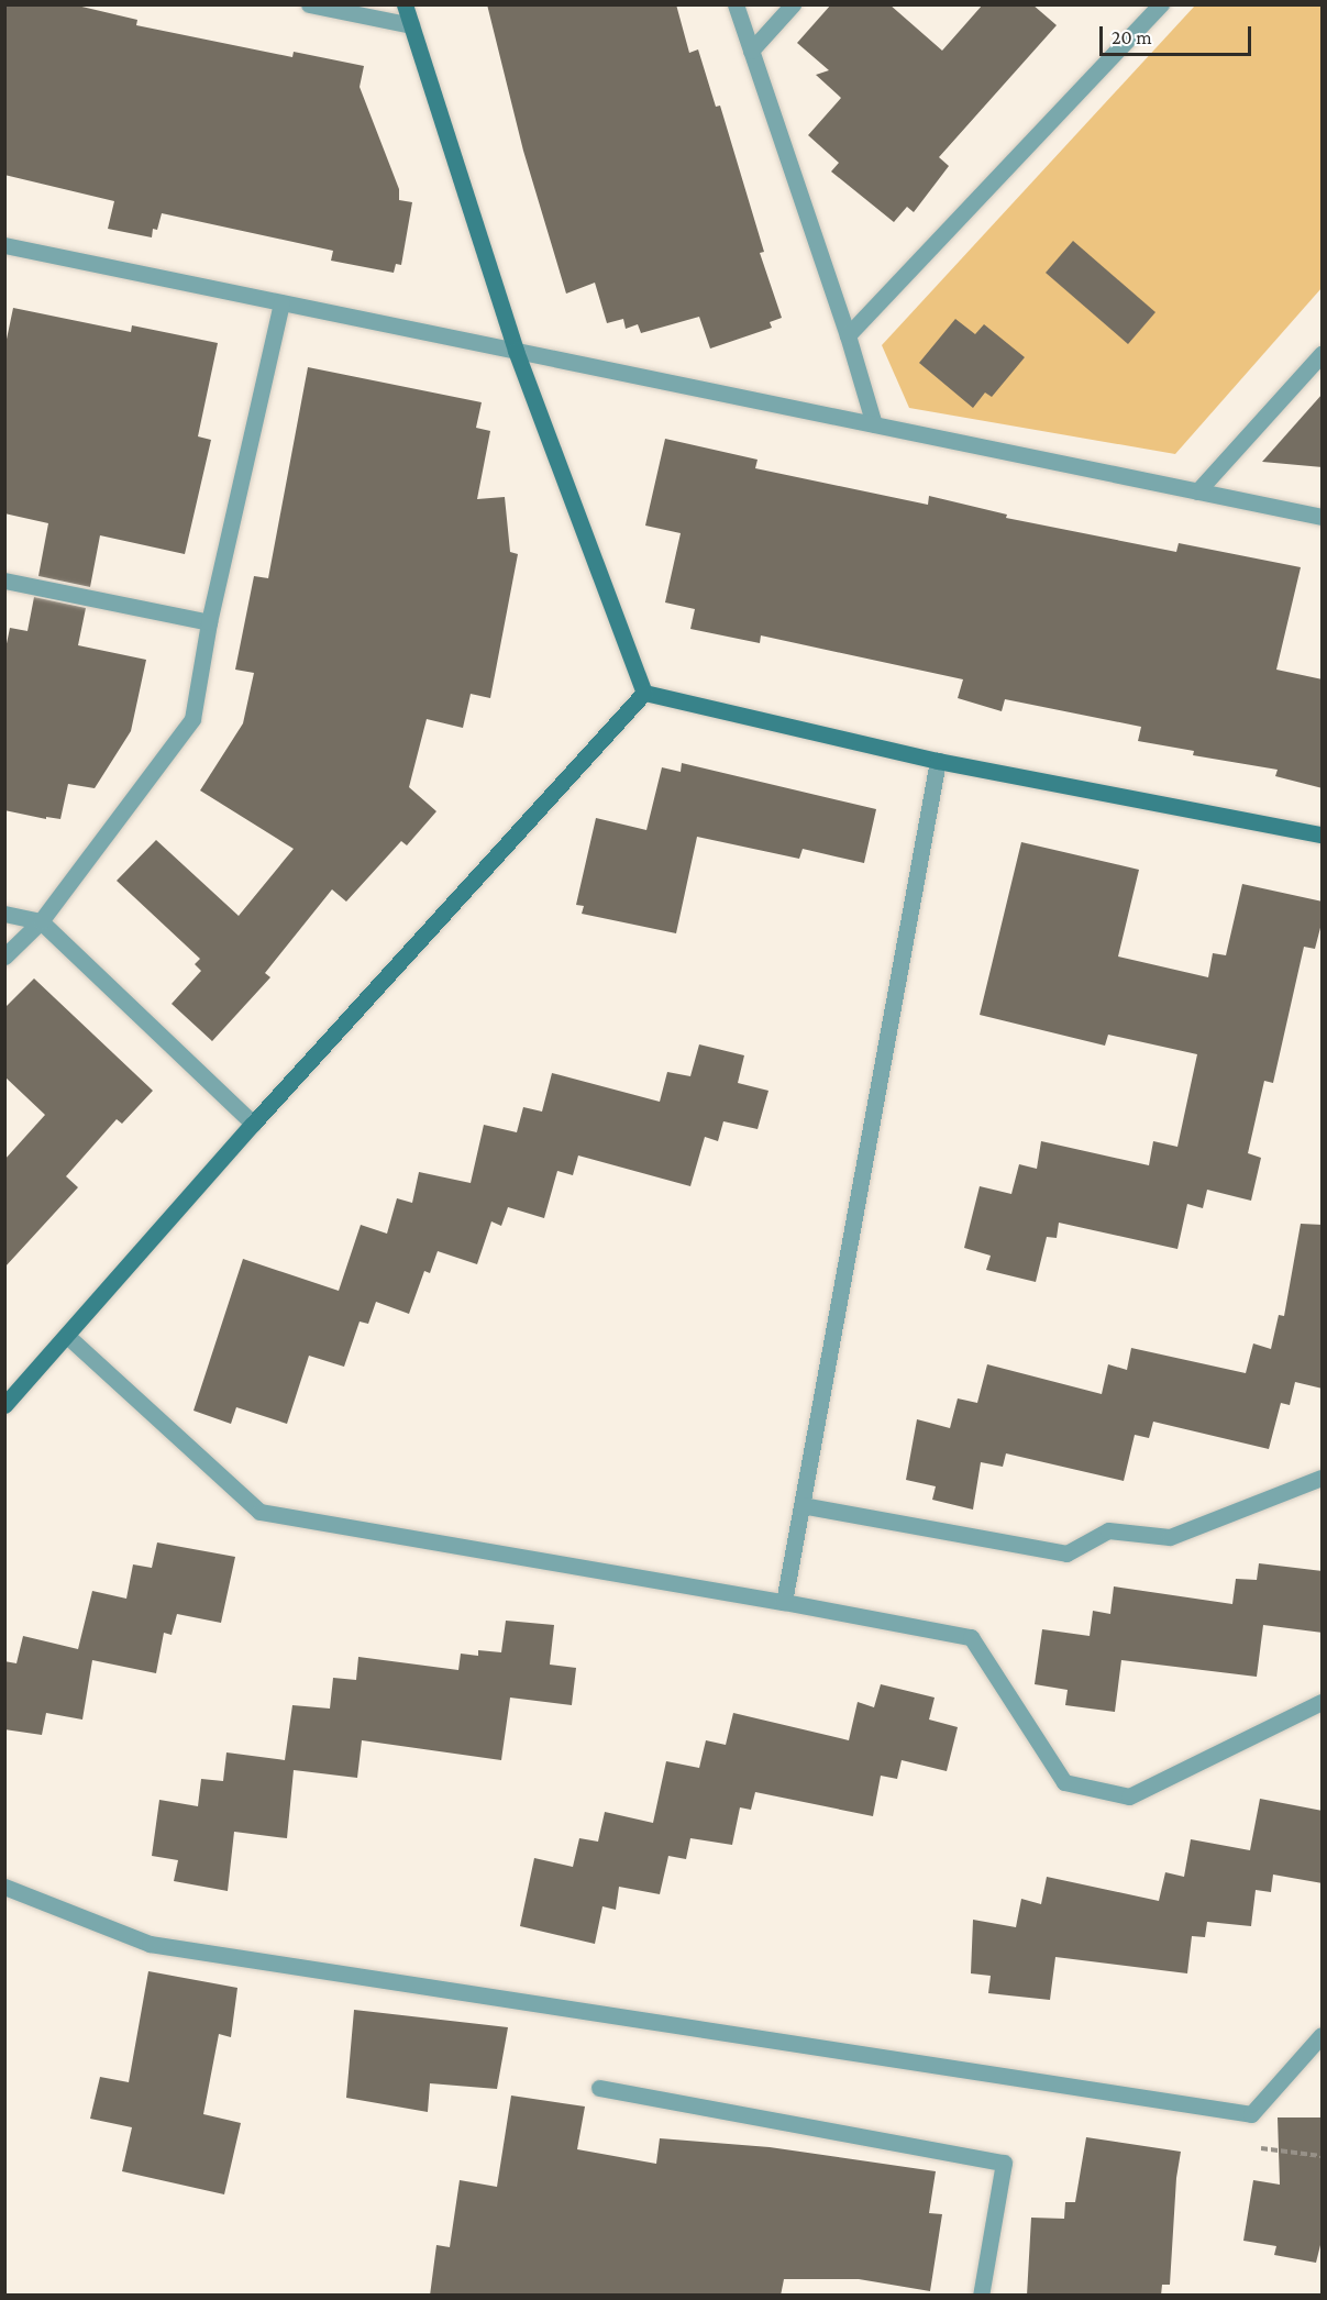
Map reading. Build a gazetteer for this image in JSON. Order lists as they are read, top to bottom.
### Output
{
  "scale_bar": "20 m"
}
